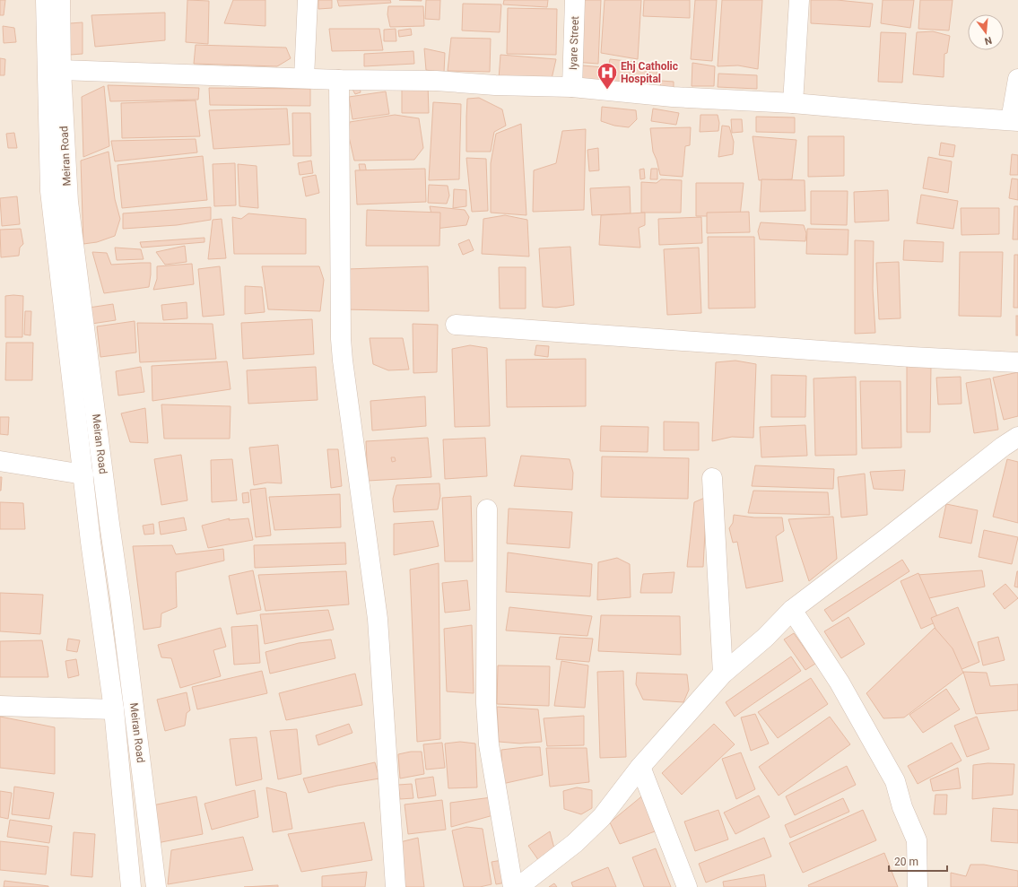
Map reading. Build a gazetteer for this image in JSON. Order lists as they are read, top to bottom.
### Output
{
  "streets": {
    "street": ["Iyare Street", "Meiran Road"]
  },
  "places": {
    "hospital": ["Ehj Catholic Hospital"]
  },
  "scale_bar": "20 m",
  "north": "bottom"
}
